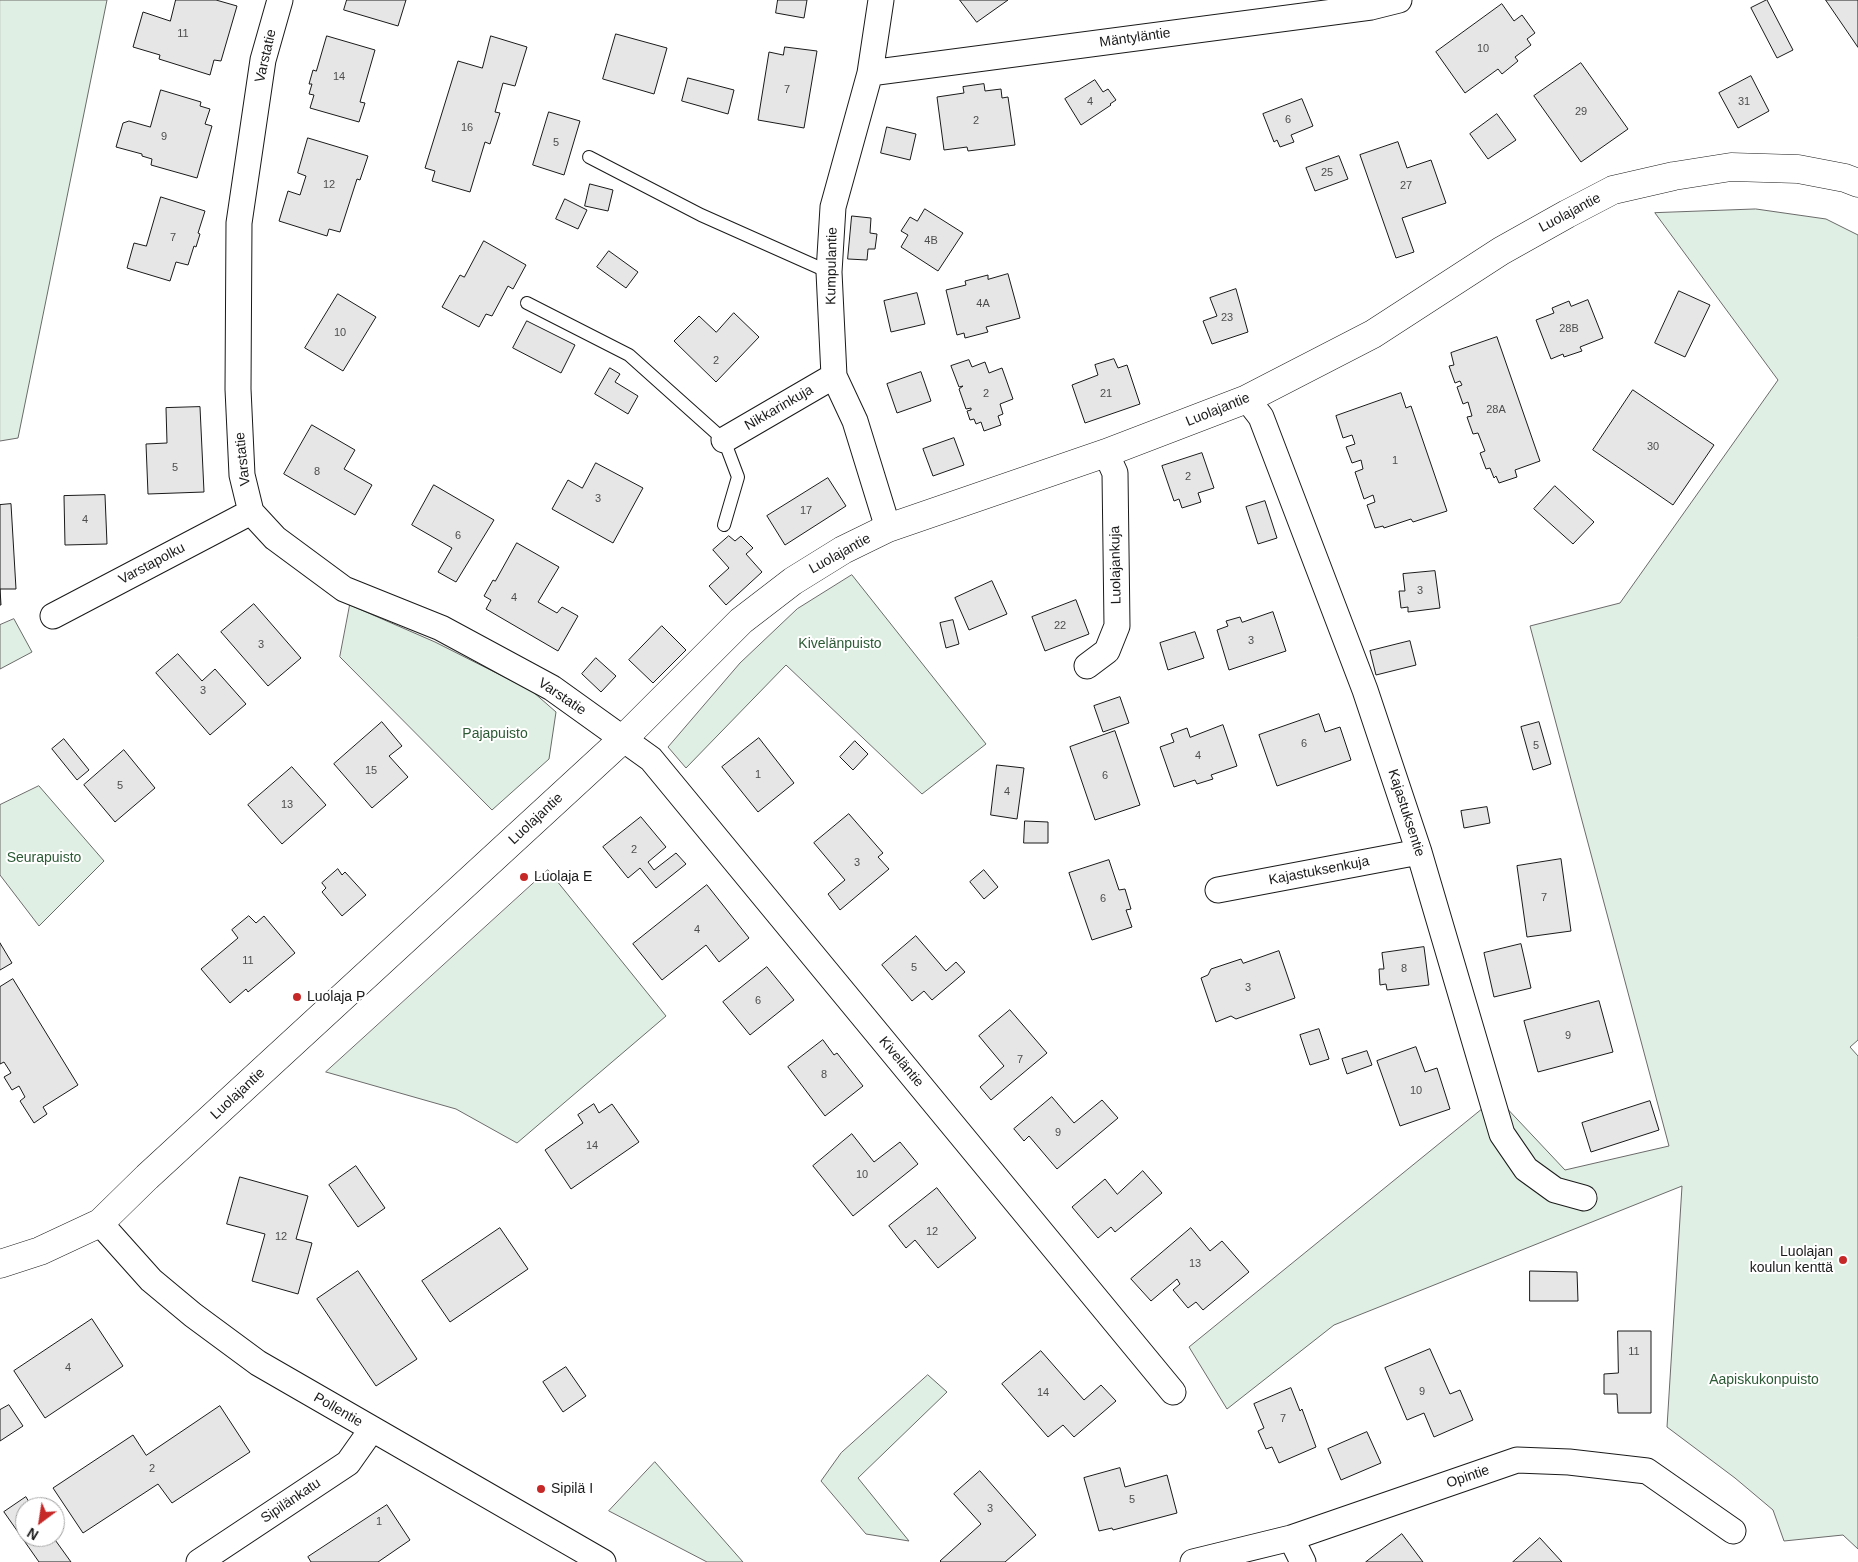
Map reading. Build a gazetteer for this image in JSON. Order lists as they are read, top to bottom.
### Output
{
  "streets": {
    "main road": ["Luolajantie"],
    "street": [
      "Mäntyläntie",
      "Varstatie",
      "Kumpulantie",
      "Nikkarinkuja",
      "Varstapolku",
      "Luolajankuja",
      "Kajastuksentie",
      "Kajastuksenkuja",
      "Kiveläntie",
      "Pollentie",
      "Opintie",
      "Sipilänkatu"
    ]
  },
  "crossings": [
    ["Mäntyläntie", "Kumpulantie"],
    ["Varstatie", "Luolajantie"],
    ["Varstatie", "Varstapolku"],
    ["Varstatie", "Kiveläntie"],
    ["Luolajantie", "Kumpulantie"],
    ["Luolajantie", "Luolajankuja"],
    ["Luolajantie", "Kajastuksentie"],
    ["Luolajantie", "Kiveläntie"],
    ["Luolajantie", "Pollentie"],
    ["Kumpulantie", "Nikkarinkuja"],
    ["Kajastuksentie", "Kajastuksenkuja"],
    ["Pollentie", "Sipilänkatu"]
  ],
  "parks": [
    "Kivelänpuisto",
    "Pajapuisto",
    "Seurapuisto",
    "Aapiskukonpuisto"
  ],
  "places": [
    "Luolaja E",
    "Luolaja P",
    "Luolajan koulun kenttä",
    "Sipilä I"
  ],
  "house_numbers": [
    "11",
    "10",
    "14",
    "7",
    "4",
    "31",
    "29",
    "6",
    "2",
    "16",
    "9",
    "5",
    "25",
    "12",
    "27",
    "7",
    "4B",
    "4A",
    "23",
    "28B",
    "10",
    "2",
    "2",
    "21",
    "28A",
    "30",
    "1",
    "5",
    "8",
    "2",
    "3",
    "17",
    "4",
    "6",
    "3",
    "4",
    "22",
    "3",
    "3",
    "3",
    "6",
    "5",
    "4",
    "15",
    "1",
    "6",
    "5",
    "4",
    "13",
    "2",
    "3",
    "7",
    "6",
    "4",
    "11",
    "5",
    "8",
    "3",
    "6",
    "9",
    "7",
    "8",
    "10",
    "9",
    "14",
    "10",
    "12",
    "12",
    "13",
    "11",
    "4",
    "9",
    "14",
    "7",
    "2",
    "5",
    "3",
    "1"
  ],
  "north": "bottom left"
}
